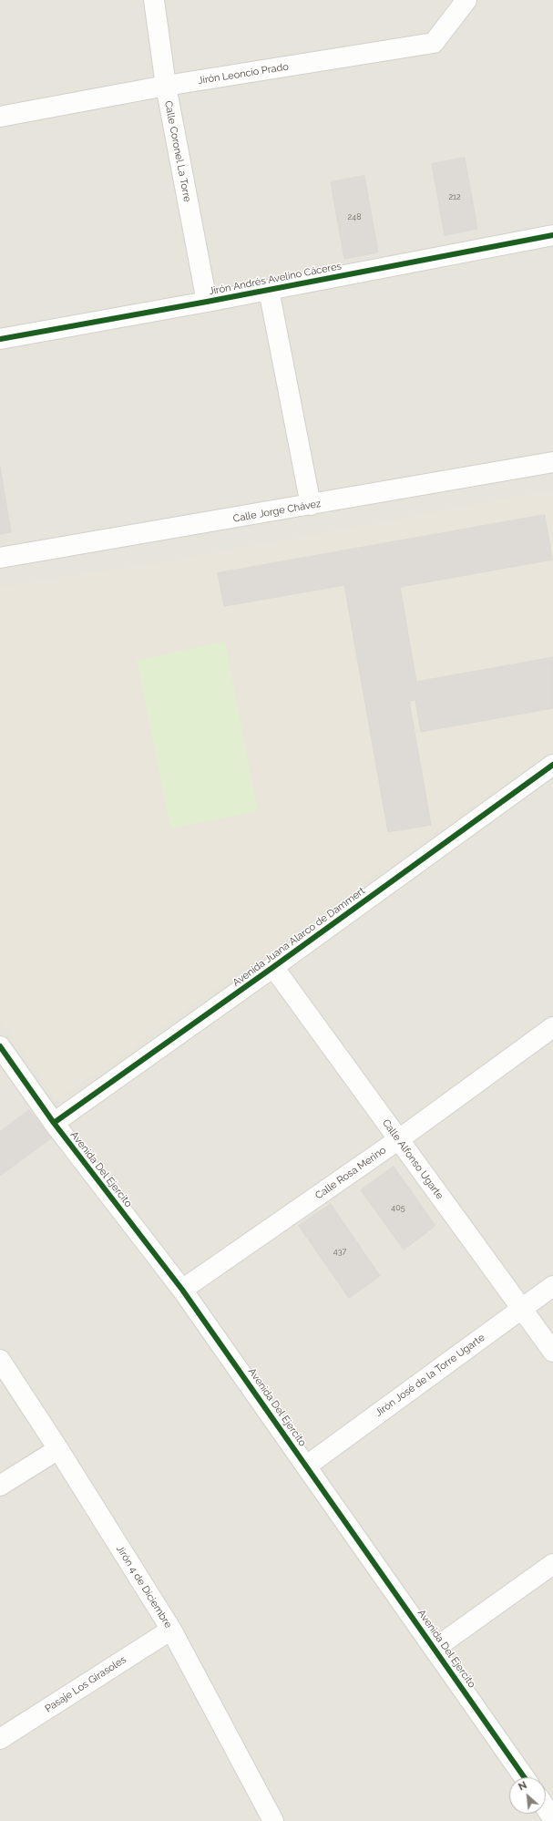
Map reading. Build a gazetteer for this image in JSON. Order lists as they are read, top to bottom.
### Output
{
  "streets": {
    "street": [
      "Jirón Leoncio Prado",
      "Calle Coronel La Torre",
      "Jirón Andrés Avelino Cáceres",
      "Calle Jorge Chávez",
      "Avenida Juana Alarco de Dammert",
      "Calle Alfonso Ugarte",
      "Avenida Del Ejercito",
      "Calle Rosa Merino",
      "Jirón José de la Torre Ugarte",
      "Jirón 4 de Diciembre",
      "Pasaje Los Girasoles"
    ]
  },
  "crossings": [
    ["Jirón Leoncio Prado", "Calle Coronel La Torre"],
    ["Calle Coronel La Torre", "Jirón Andrés Avelino Cáceres"],
    ["Avenida Juana Alarco de Dammert", "Calle Alfonso Ugarte"],
    ["Avenida Juana Alarco de Dammert", "Avenida Del Ejercito"],
    ["Calle Alfonso Ugarte", "Calle Rosa Merino"],
    ["Calle Alfonso Ugarte", "Jirón José de la Torre Ugarte"],
    ["Avenida Del Ejercito", "Calle Rosa Merino"],
    ["Avenida Del Ejercito", "Jirón José de la Torre Ugarte"],
    ["Jirón 4 de Diciembre", "Pasaje Los Girasoles"]
  ],
  "house_numbers": [
    "212",
    "248",
    "405",
    "437"
  ],
  "north": "top left"
}
